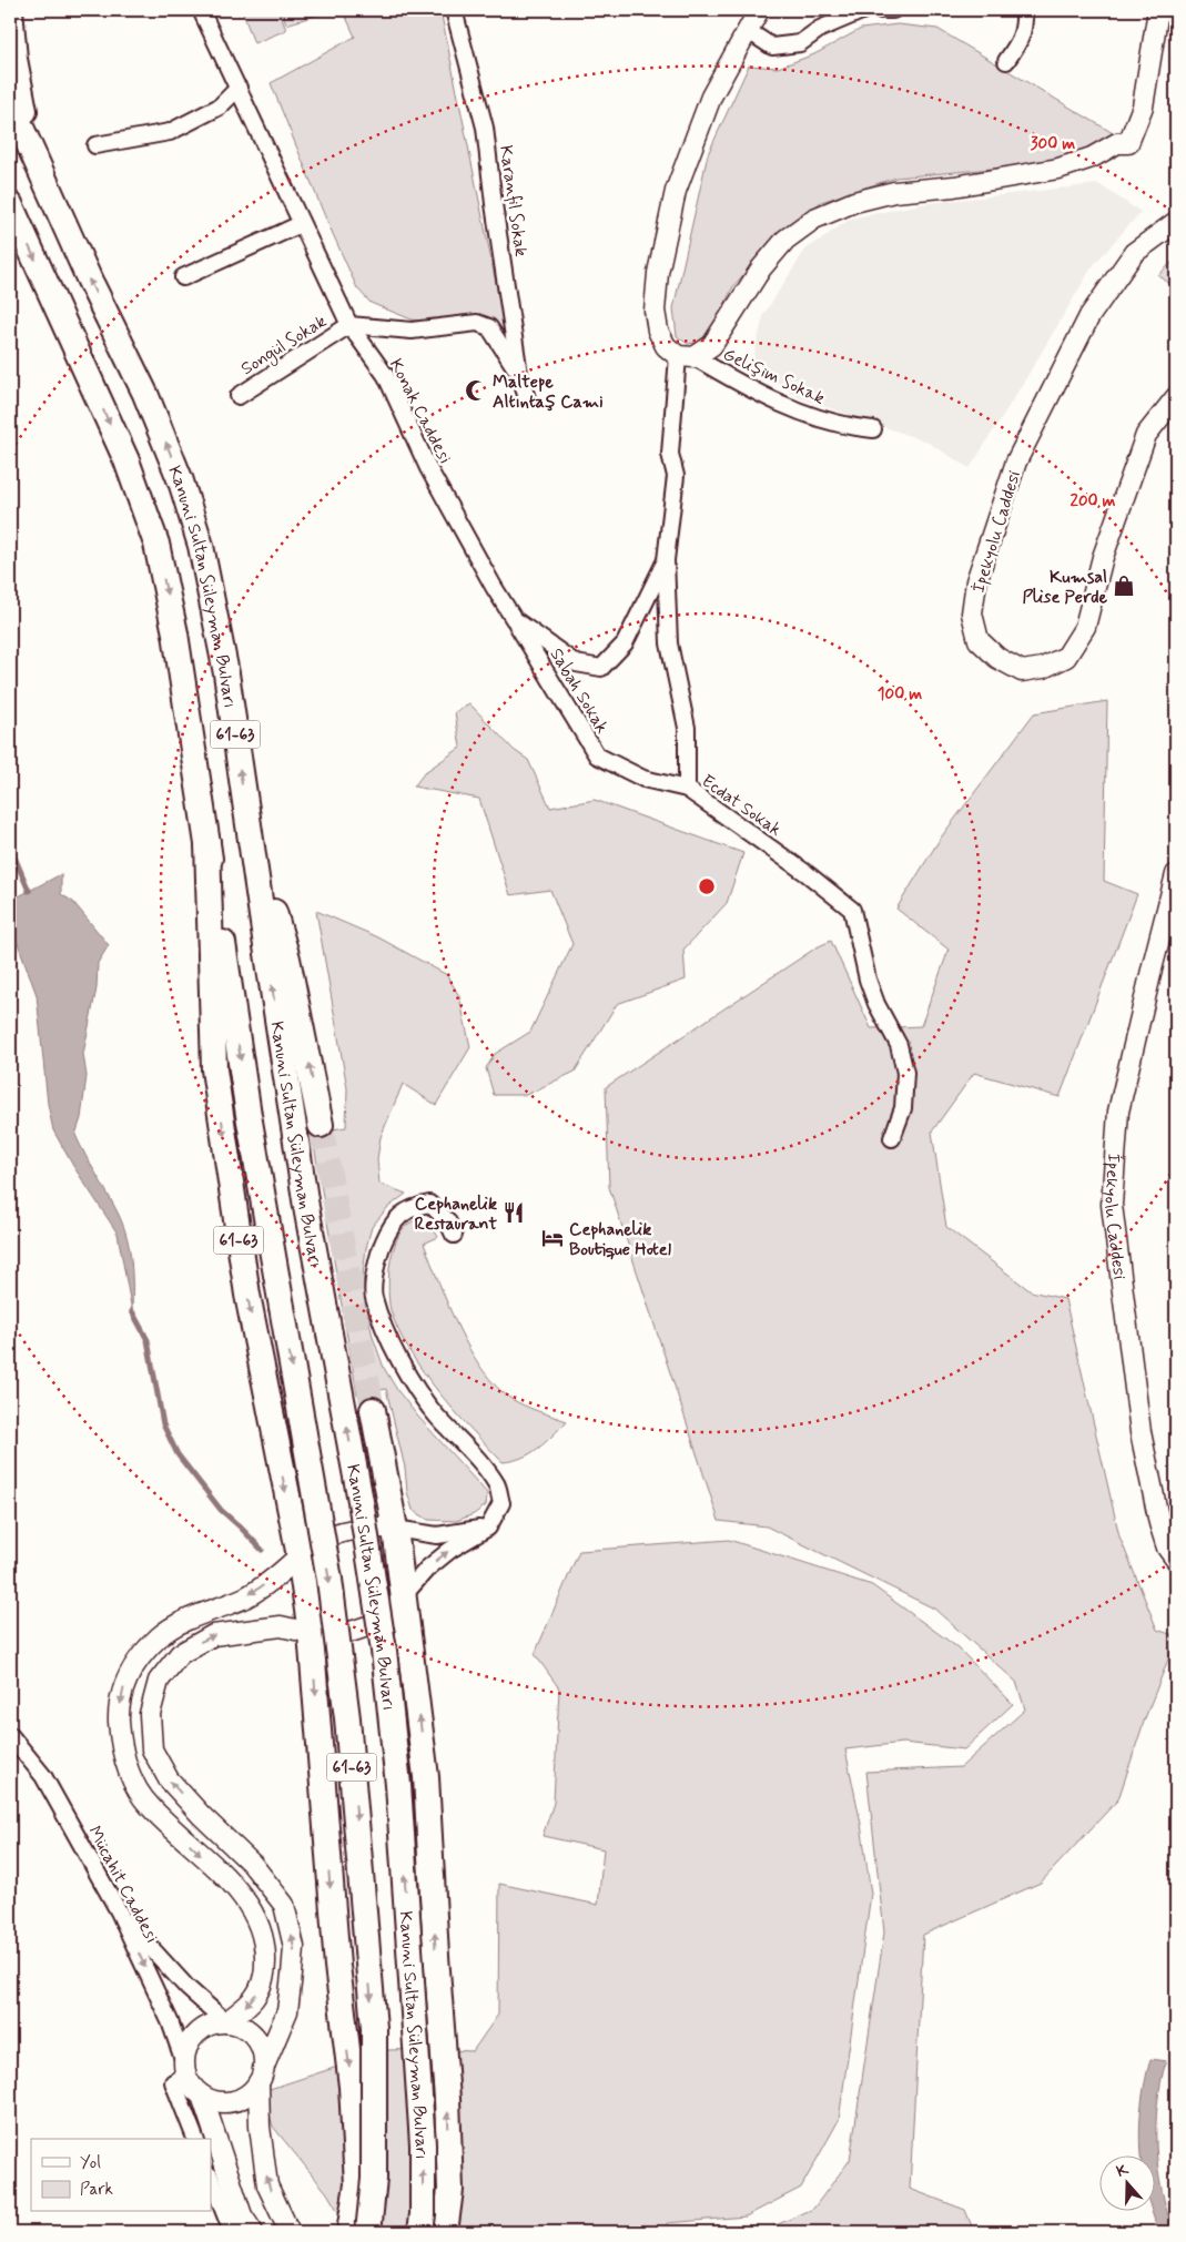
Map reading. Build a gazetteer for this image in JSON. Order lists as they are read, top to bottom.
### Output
{
  "streets": {
    "main road": ["Kanuni Sultan Süleyman Bulvarı", "61-63"],
    "street": [
      "Karanfil Sokak",
      "Songül Sokak",
      "Gelişim Sokak",
      "Konak Caddesi",
      "İpekyolu Caddesi",
      "Sabah Sokak",
      "Ecdat Sokak",
      "Mücahit Caddesi"
    ]
  },
  "crossings": [
    ["Songül Sokak", "Konak Caddesi"],
    ["Gelişim Sokak", "Ecdat Sokak"],
    ["Konak Caddesi", "Sabah Sokak"],
    ["Konak Caddesi", "Ecdat Sokak"],
    ["Kanuni Sultan Süleyman Bulvarı", "61-63"],
    ["Sabah Sokak", "Ecdat Sokak"]
  ],
  "places": {
    "mosque": ["Maltepe Altıntaş Cami"],
    "shop": ["Kumsal Plise Perde"],
    "restaurant": ["Cephanelik Restaurant"],
    "hotel": ["Cephanelik Boutique Hotel"]
  },
  "legend": ["Yol", "Park"],
  "north": "top",
  "rings": ["300 m", "200 m", "100 m"]
}
